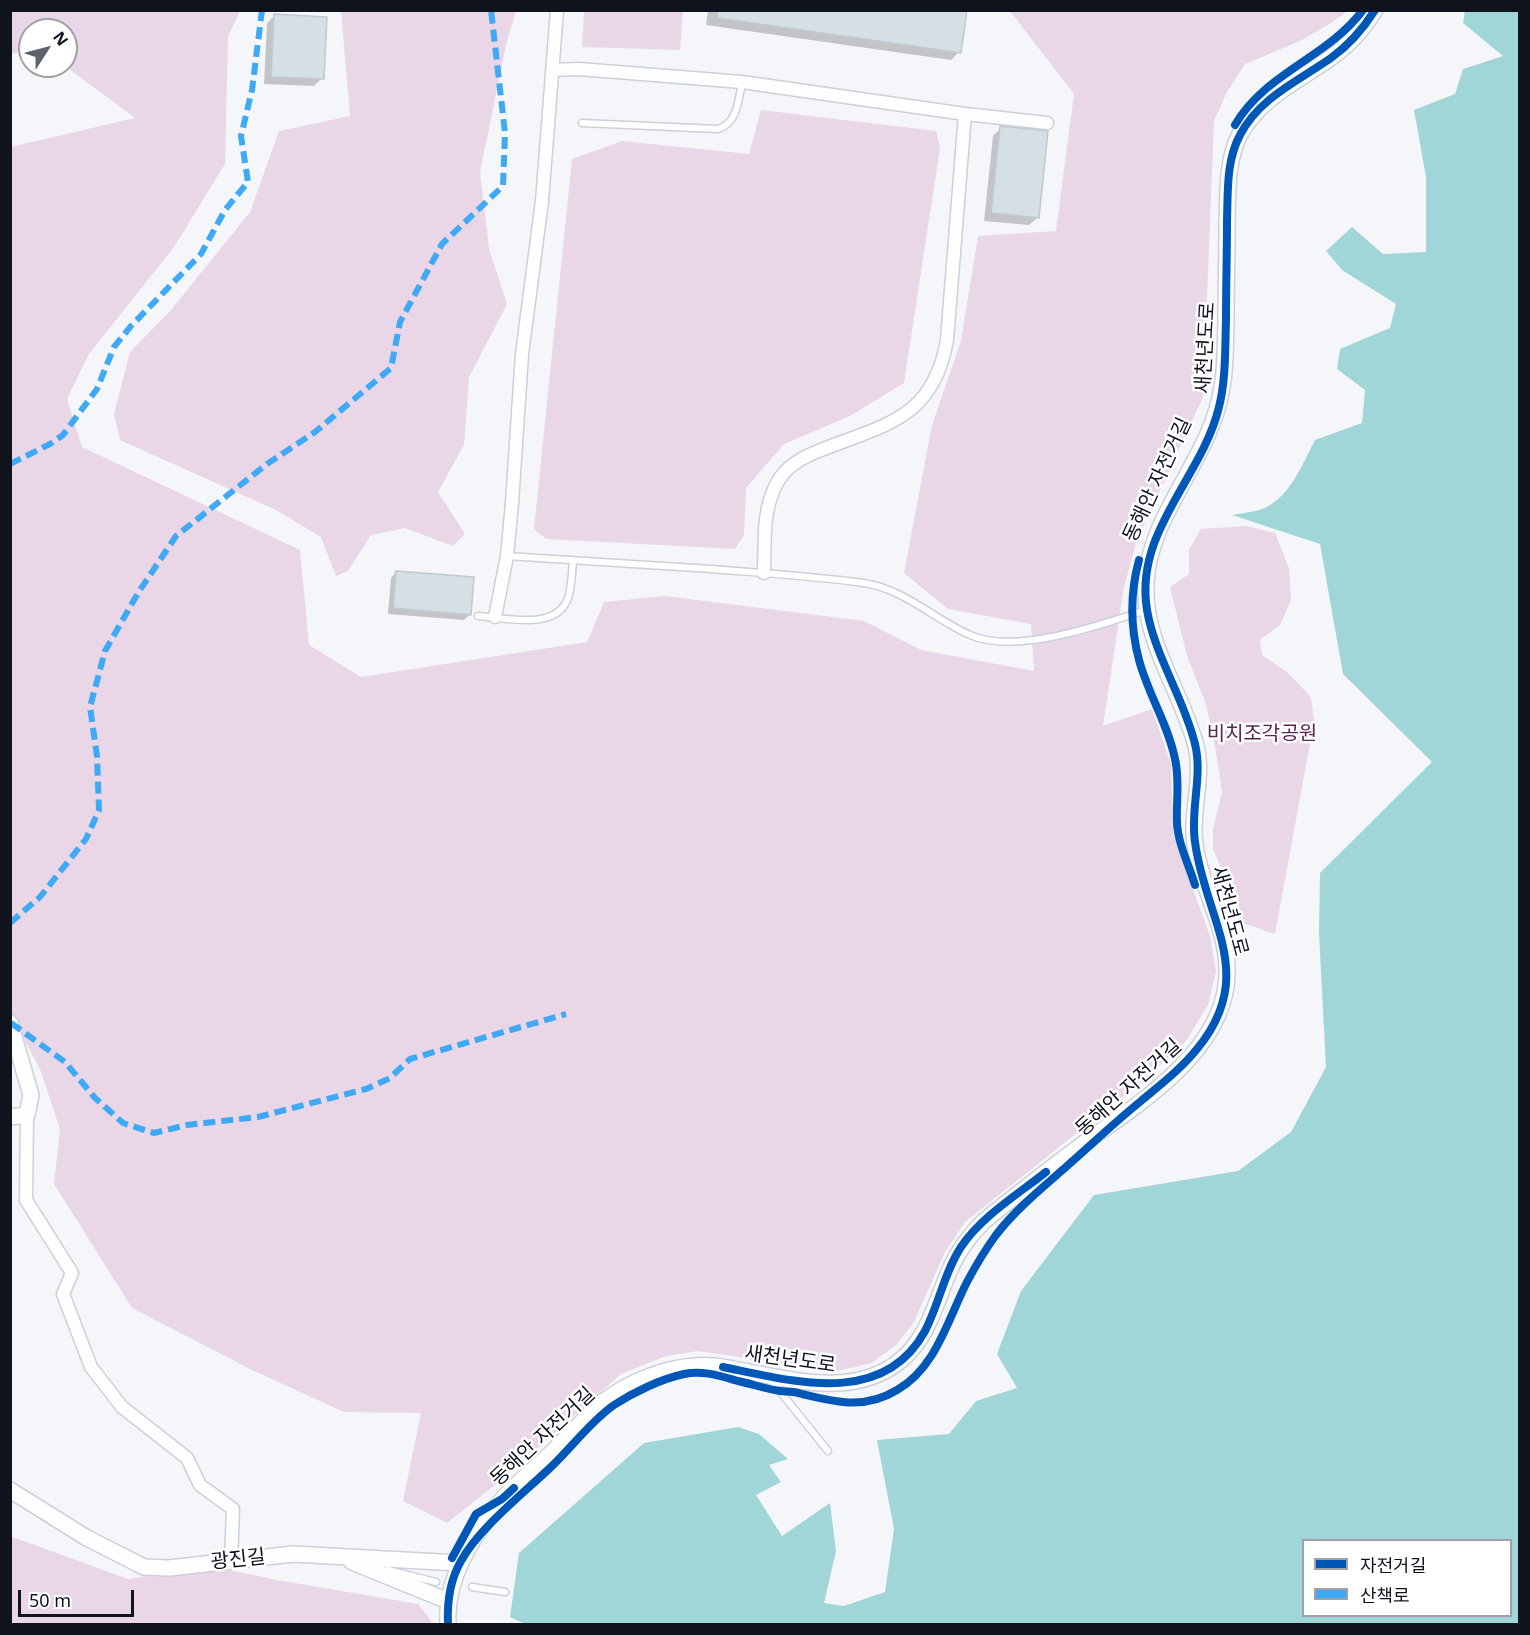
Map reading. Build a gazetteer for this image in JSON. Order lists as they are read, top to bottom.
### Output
{
  "streets": {
    "street": ["새천년도로", "광진길"],
    "cycle path": ["동해안 자전거길"]
  },
  "crossings": [
    ["새천년도로", "광진길"]
  ],
  "parks": ["비치조각공원"],
  "legend": ["자전거길", "산책로"],
  "scale_bar": "50 m",
  "north": "top right"
}
